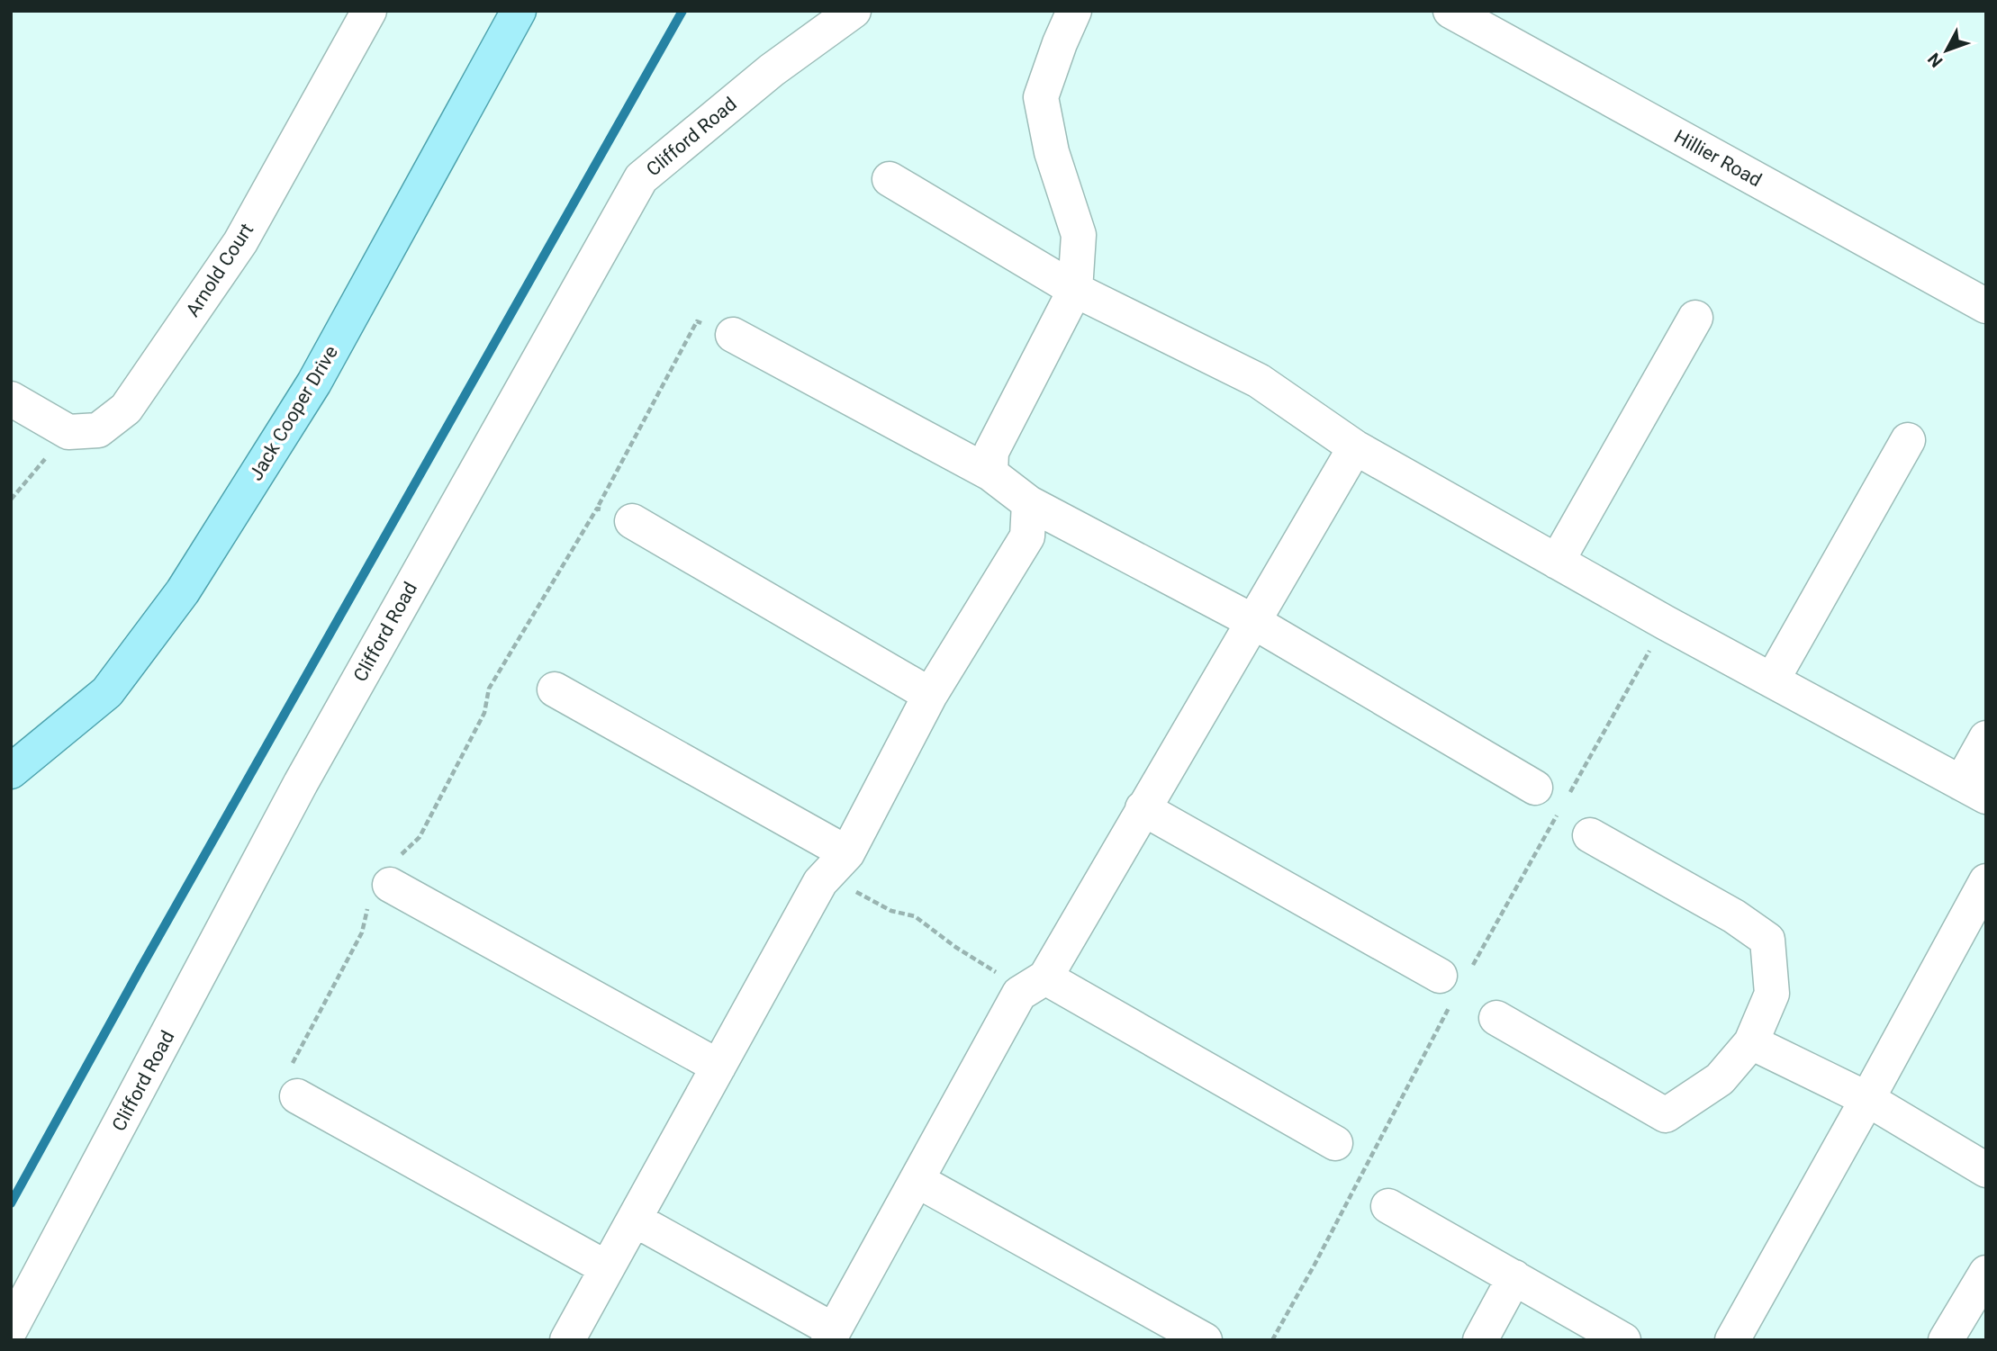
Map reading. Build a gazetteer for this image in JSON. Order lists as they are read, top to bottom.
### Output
{
  "streets": {
    "main road": ["Jack Cooper Drive"],
    "street": ["Clifford Road", "Hillier Road", "Arnold Court"]
  },
  "north": "bottom left"
}
